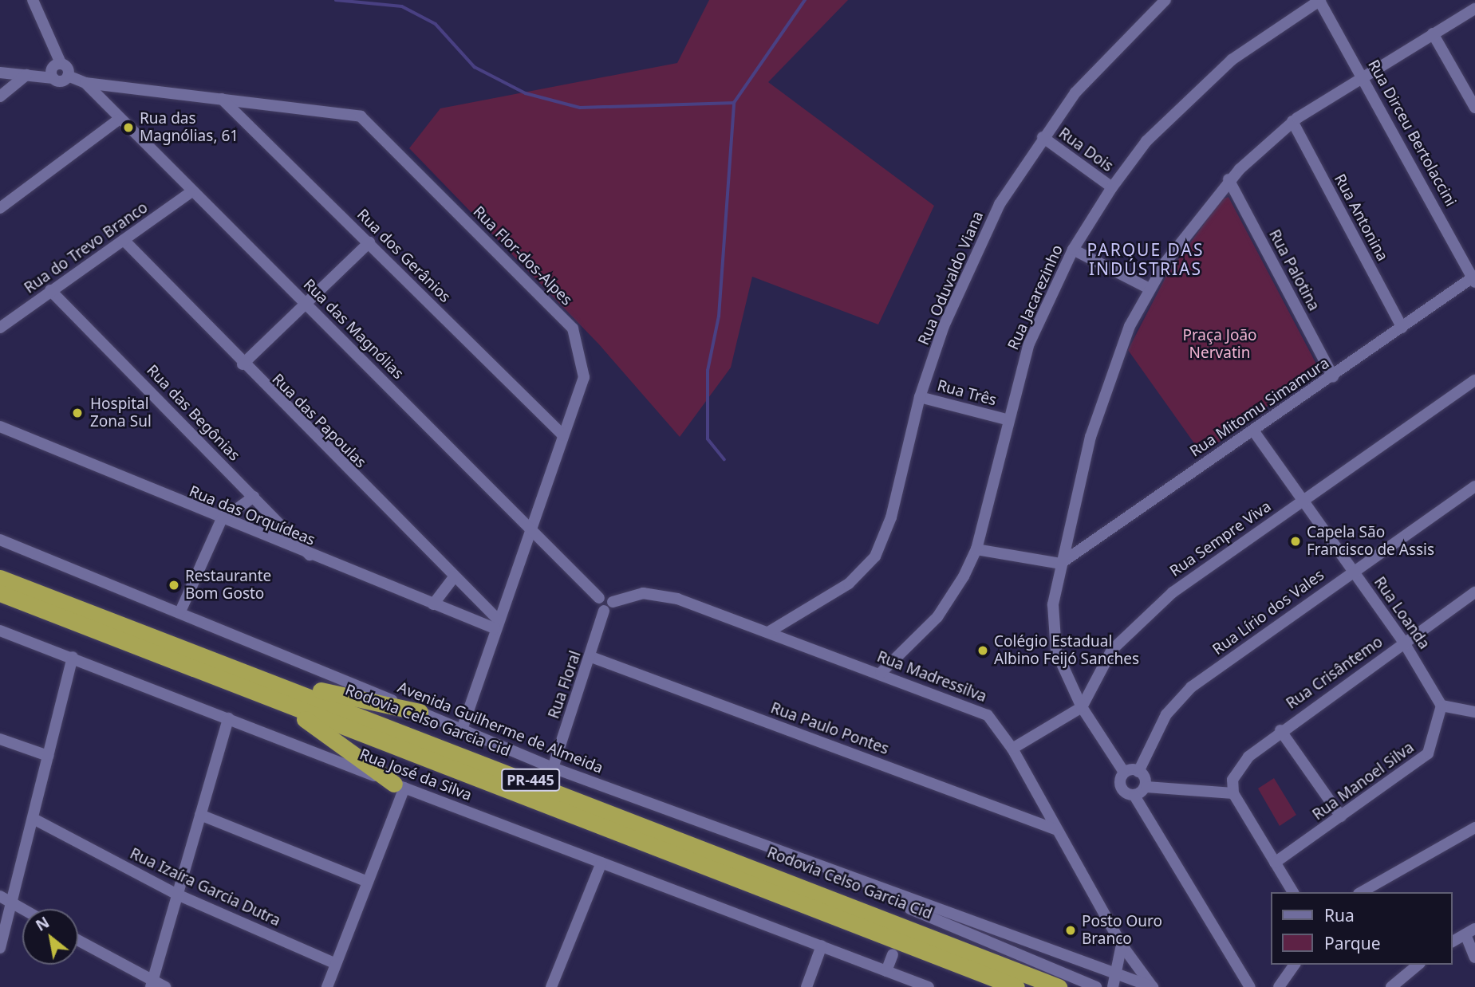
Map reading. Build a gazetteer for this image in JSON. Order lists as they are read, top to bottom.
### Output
{
  "streets": {
    "highway": ["Rodovia Celso Garcia Cid", "PR-445"],
    "street": [
      "Rua Dirceu Bertolaccini",
      "Rua Dois",
      "Rua Antonina",
      "Rua do Trevo Branco",
      "Rua dos Gerânios",
      "Rua Flor-dos-Alpes",
      "Rua Palotina",
      "Rua Oduvaldo Viana",
      "Rua Jacarezinho",
      "Rua das Magnólias",
      "Rua Três",
      "Rua Mitomu Simamura",
      "Rua das Begônias",
      "Rua das Papoulas",
      "Rua das Orquídeas",
      "Rua Sempre Viva",
      "Rua Lírio dos Vales",
      "Rua Loanda",
      "Rua Crisântemo",
      "Rua Madressilva",
      "Rua Floral",
      "Avenida Guilherme de Almeida",
      "Rua Paulo Pontes",
      "Rua José da Silva",
      "Rua Manoel Silva",
      "Rua Izaíra Garcia Dutra"
    ]
  },
  "crossings": [
    ["Rua Dirceu Bertolaccini", "Rua Jacarezinho"],
    ["Rua Dirceu Bertolaccini", "Rua Mitomu Simamura"],
    ["Rua Dois", "Rua Oduvaldo Viana"],
    ["Rua Dois", "Rua Jacarezinho"],
    ["Rua Antonina", "Rua Mitomu Simamura"],
    ["Rua do Trevo Branco", "Rua das Magnólias"],
    ["Rua do Trevo Branco", "Rua das Begônias"],
    ["Rua do Trevo Branco", "Rua das Papoulas"],
    ["Rua dos Gerânios", "Rua Flor-dos-Alpes"],
    ["Rua Flor-dos-Alpes", "Rua das Magnólias"],
    ["Rua Flor-dos-Alpes", "Rua das Papoulas"],
    ["Rua Flor-dos-Alpes", "Rua das Orquídeas"],
    ["Rua Flor-dos-Alpes", "Avenida Guilherme de Almeida"],
    ["Rua Palotina", "Rua Mitomu Simamura"],
    ["Rua Oduvaldo Viana", "Rua Três"],
    ["Rua Oduvaldo Viana", "Rua Madressilva"],
    ["Rua Jacarezinho", "Rua Três"],
    ["Rua Jacarezinho", "Rua Madressilva"],
    ["Rua Mitomu Simamura", "Rua Loanda"],
    ["Rua das Begônias", "Rua das Orquídeas"],
    ["Rua das Papoulas", "Rua das Orquídeas"],
    ["Rua Sempre Viva", "Rua Loanda"],
    ["Rua Lírio dos Vales", "Rua Loanda"],
    ["Rua Loanda", "Rua Crisântemo"],
    ["Rua Loanda", "Rua Manoel Silva"],
    ["Rua Madressilva", "Rua Paulo Pontes"],
    ["Rua Floral", "Avenida Guilherme de Almeida"],
    ["Rua Floral", "Rua Paulo Pontes"],
    ["Rodovia Celso Garcia Cid", "Avenida Guilherme de Almeida"]
  ],
  "districts": ["PARQUE DAS INDÚSTRIAS"],
  "parks": ["Praça João Nervatin"],
  "places": [
    "Rua das Magnólias, 61",
    "Hospital Zona Sul",
    "Capela São Francisco de Assis",
    "Restaurante Bom Gosto",
    "Colégio Estadual Albino Feijó Sanches",
    "Posto Ouro Branco"
  ],
  "legend": ["Rua", "Parque"],
  "north": "top left"
}
